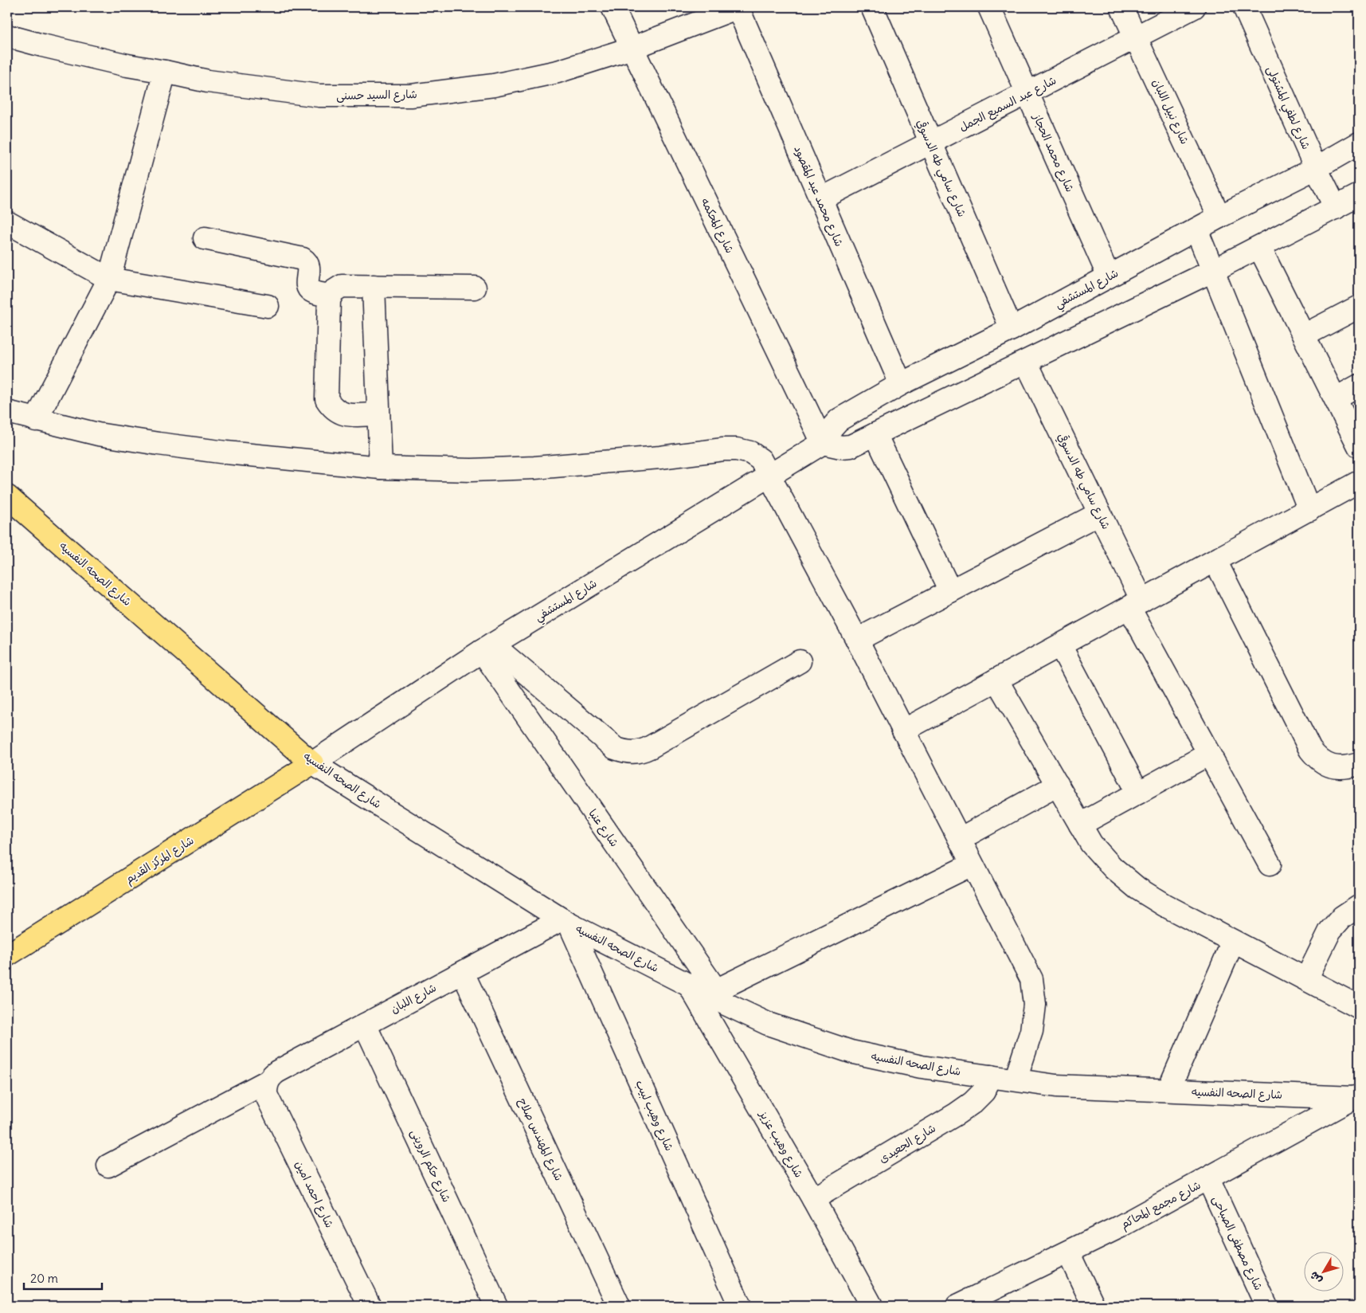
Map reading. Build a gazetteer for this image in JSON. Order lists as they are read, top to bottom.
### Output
{
  "streets": {
    "main road": ["شارع الصحه النفسيه", "شارع المركز القديم"],
    "street": [
      "شارع السيد حسنى",
      "شارع عبد السميع الجمل",
      "شارع لطفي المشتولى",
      "شارع نبيل اللبان",
      "شارع محمد الحجاز",
      "شارع سامي طه الدسوقي",
      "شارع محمد عبد المقصود",
      "شارع المحكمه",
      "شارع المستشفي",
      "شارع عنبا",
      "شارع اللبان",
      "شارع وهيب لبيب",
      "شارع المهندس صلاح",
      "شارع الجعيدى",
      "شارع وهيب عزيز",
      "شارع حكم الروينى",
      "شارع احمد امين",
      "شارع مجمع المحاكم",
      "شارع مصطفى الصباحى"
    ]
  },
  "crossings": [
    ["شارع السيد حسنى", "شارع محمد عبد المقصود"],
    ["شارع السيد حسنى", "شارع المحكمه"],
    ["شارع عبد السميع الجمل", "شارع نبيل اللبان"],
    ["شارع عبد السميع الجمل", "شارع محمد الحجاز"],
    ["شارع عبد السميع الجمل", "شارع سامي طه الدسوقي"],
    ["شارع عبد السميع الجمل", "شارع محمد عبد المقصود"],
    ["شارع لطفي المشتولى", "شارع المستشفي"],
    ["شارع نبيل اللبان", "شارع المستشفي"],
    ["شارع محمد الحجاز", "شارع المستشفي"],
    ["شارع سامي طه الدسوقي", "شارع المستشفي"],
    ["شارع محمد عبد المقصود", "شارع المستشفي"],
    ["شارع المحكمه", "شارع المستشفي"],
    ["شارع المستشفي", "شارع الصحه النفسيه"],
    ["شارع المستشفي", "شارع عنبا"],
    ["شارع المستشفي", "شارع المركز القديم"],
    ["شارع الصحه النفسيه", "شارع عنبا"],
    ["شارع الصحه النفسيه", "شارع المركز القديم"],
    ["شارع الصحه النفسيه", "شارع اللبان"],
    ["شارع الصحه النفسيه", "شارع وهيب لبيب"],
    ["شارع الصحه النفسيه", "شارع الجعيدى"],
    ["شارع الصحه النفسيه", "شارع وهيب عزيز"],
    ["شارع الصحه النفسيه", "شارع مجمع المحاكم"],
    ["شارع اللبان", "شارع وهيب لبيب"],
    ["شارع اللبان", "شارع المهندس صلاح"],
    ["شارع اللبان", "شارع حكم الروينى"],
    ["شارع اللبان", "شارع احمد امين"],
    ["شارع الجعيدى", "شارع وهيب عزيز"],
    ["شارع مجمع المحاكم", "شارع مصطفى الصباحى"]
  ],
  "scale_bar": "20 m",
  "north": "bottom left"
}
